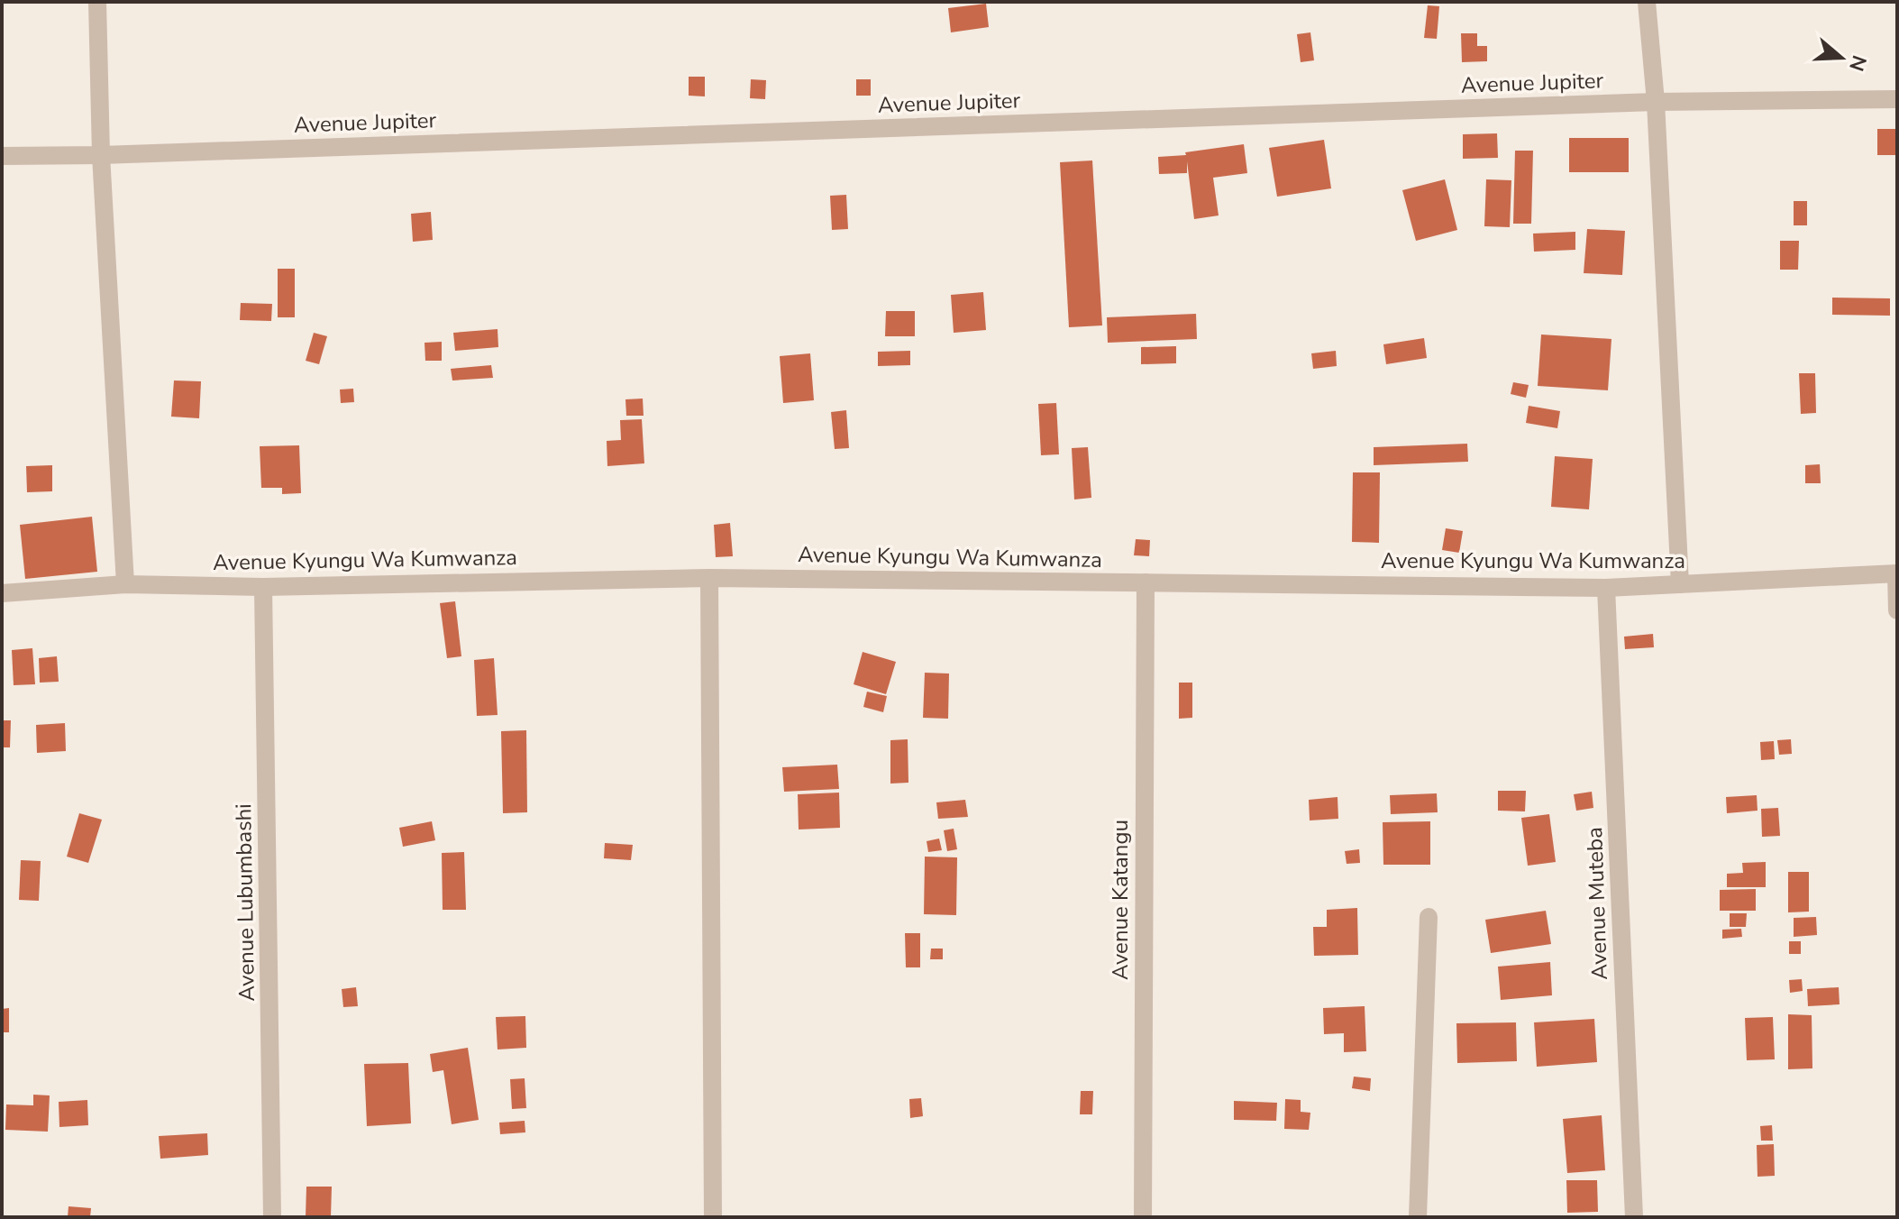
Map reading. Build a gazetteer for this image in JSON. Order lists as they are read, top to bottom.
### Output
{
  "streets": {
    "street": [
      "Avenue Jupiter",
      "Avenue Kyungu Wa Kumwanza",
      "Avenue Katangu",
      "Avenue Lubumbashi",
      "Avenue Muteba"
    ]
  },
  "crossings": [
    ["Avenue Kyungu Wa Kumwanza", "Avenue Katangu"],
    ["Avenue Kyungu Wa Kumwanza", "Avenue Lubumbashi"],
    ["Avenue Kyungu Wa Kumwanza", "Avenue Muteba"]
  ],
  "north": "right"
}
